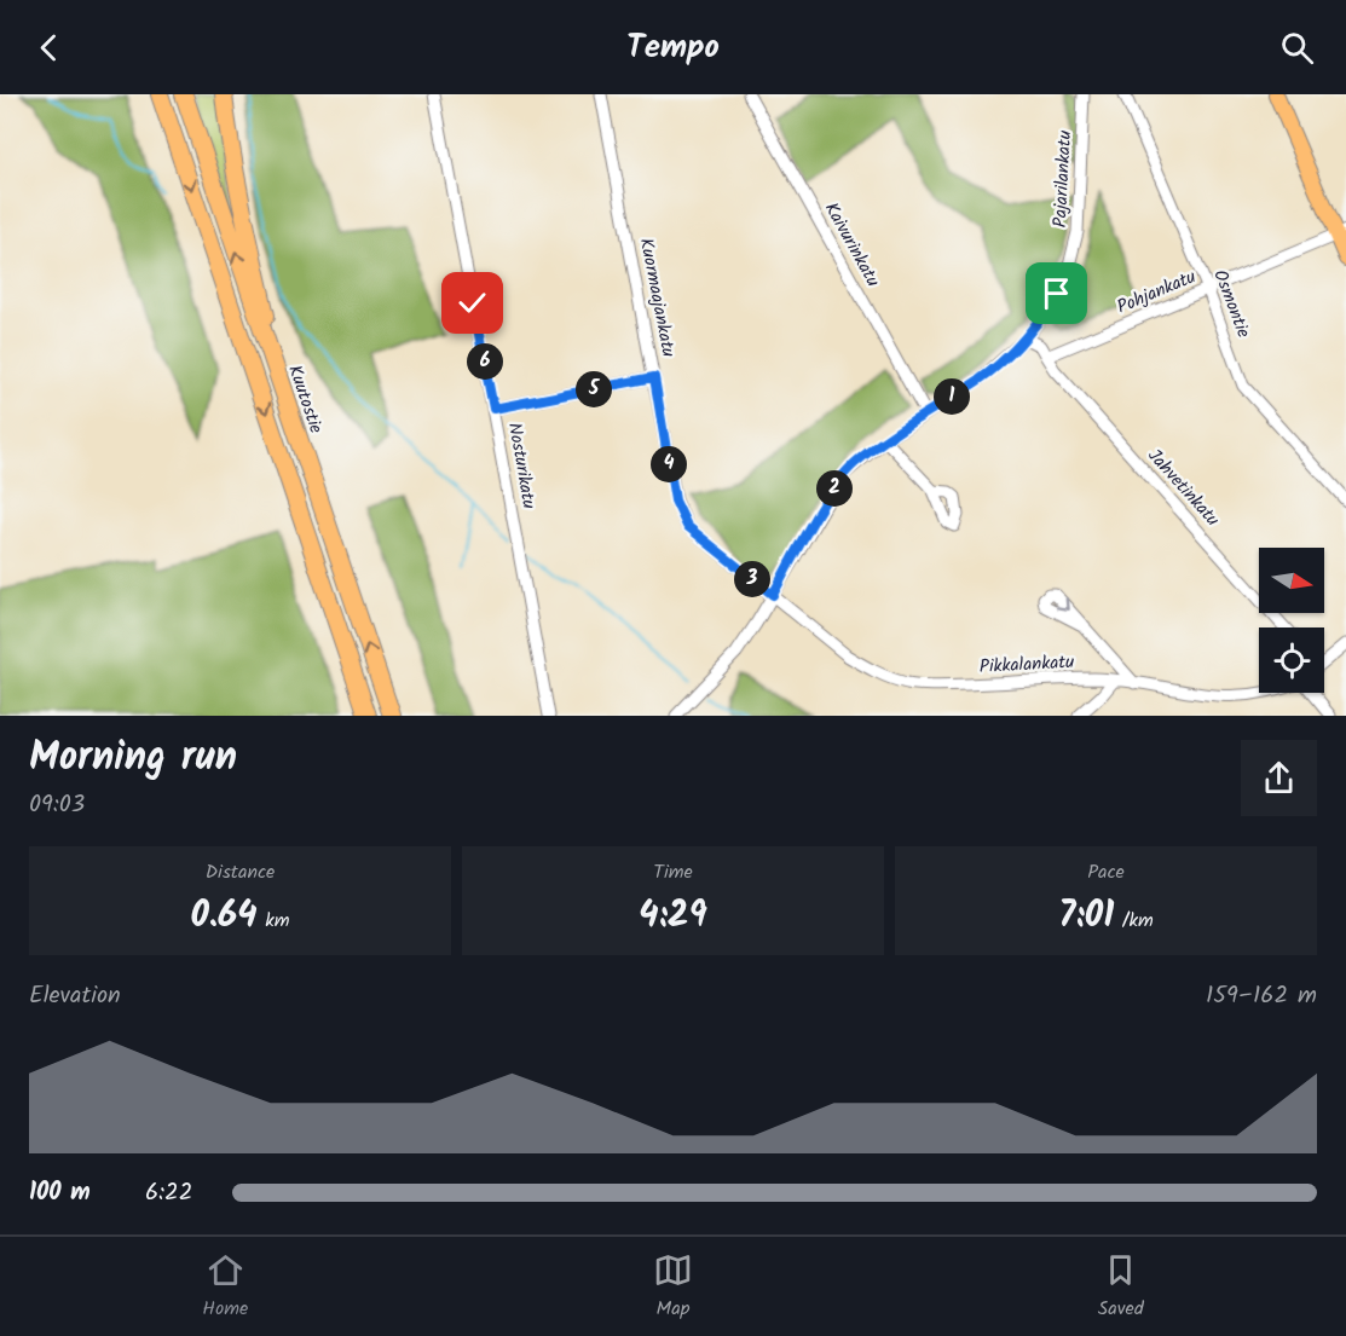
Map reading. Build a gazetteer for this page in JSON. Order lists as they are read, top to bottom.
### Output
{
  "streets": {
    "highway": ["Kuutostie"],
    "street": [
      "Pajarilankatu",
      "Kaivurinkatu",
      "Pohjankatu",
      "Kuormaajankatu",
      "Osmontie",
      "Nosturikatu",
      "Jahvetinkatu",
      "Pikkalankatu"
    ]
  },
  "crossings": [
    ["Pajarilankatu", "Kaivurinkatu"],
    ["Pajarilankatu", "Kuormaajankatu"],
    ["Pajarilankatu", "Pikkalankatu"],
    ["Pohjankatu", "Osmontie"],
    ["Pohjankatu", "Jahvetinkatu"],
    ["Kuormaajankatu", "Pikkalankatu"]
  ],
  "north": "right",
  "page": {
    "header": "Tempo",
    "pins": [
      "6",
      "5",
      "1",
      "4",
      "2",
      "3"
    ],
    "heading": ["Morning run", "09:03"],
    "stats": [
      ["Distance", "0.64 km"],
      ["Time", "4:29"],
      ["Pace", "7:01 /km"]
    ],
    "chart": ["Elevation", "159–162 m"],
    "list": [
      {
        "name": "100 m",
        "note": "6:22"
      }
    ],
    "tabs": ["Home", "Map", "Saved"]
  }
}
